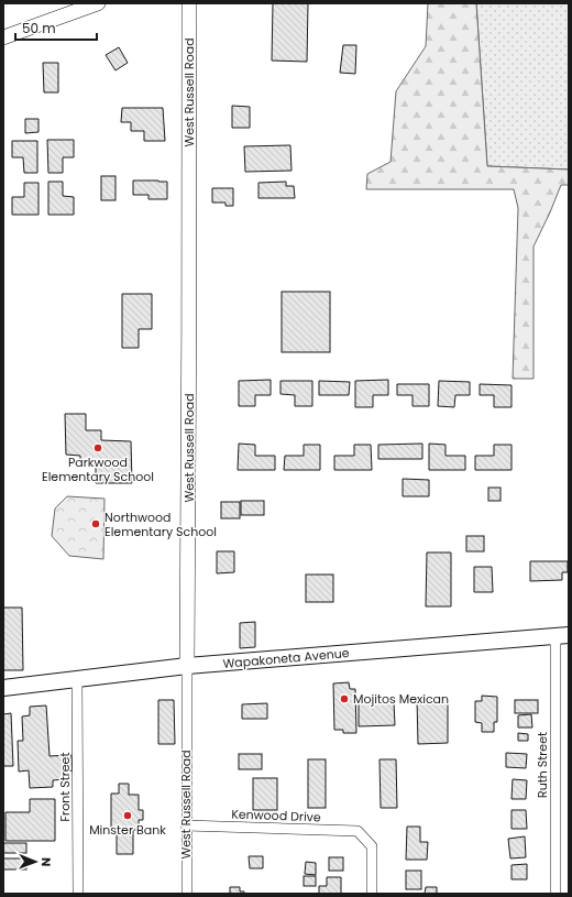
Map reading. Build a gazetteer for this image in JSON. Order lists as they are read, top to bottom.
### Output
{
  "streets": {
    "main road": ["West Russell Road", "Wapakoneta Avenue"],
    "street": ["Ruth Street", "Front Street", "Kenwood Drive"]
  },
  "crossings": [
    ["West Russell Road", "Wapakoneta Avenue"],
    ["West Russell Road", "Kenwood Drive"],
    ["Wapakoneta Avenue", "Ruth Street"],
    ["Wapakoneta Avenue", "Front Street"]
  ],
  "places": [
    "Parkwood Elementary School",
    "Northwood Elementary School",
    "Mojitos Mexican",
    "Minster Bank"
  ],
  "scale_bar": "50 m",
  "north": "right"
}
